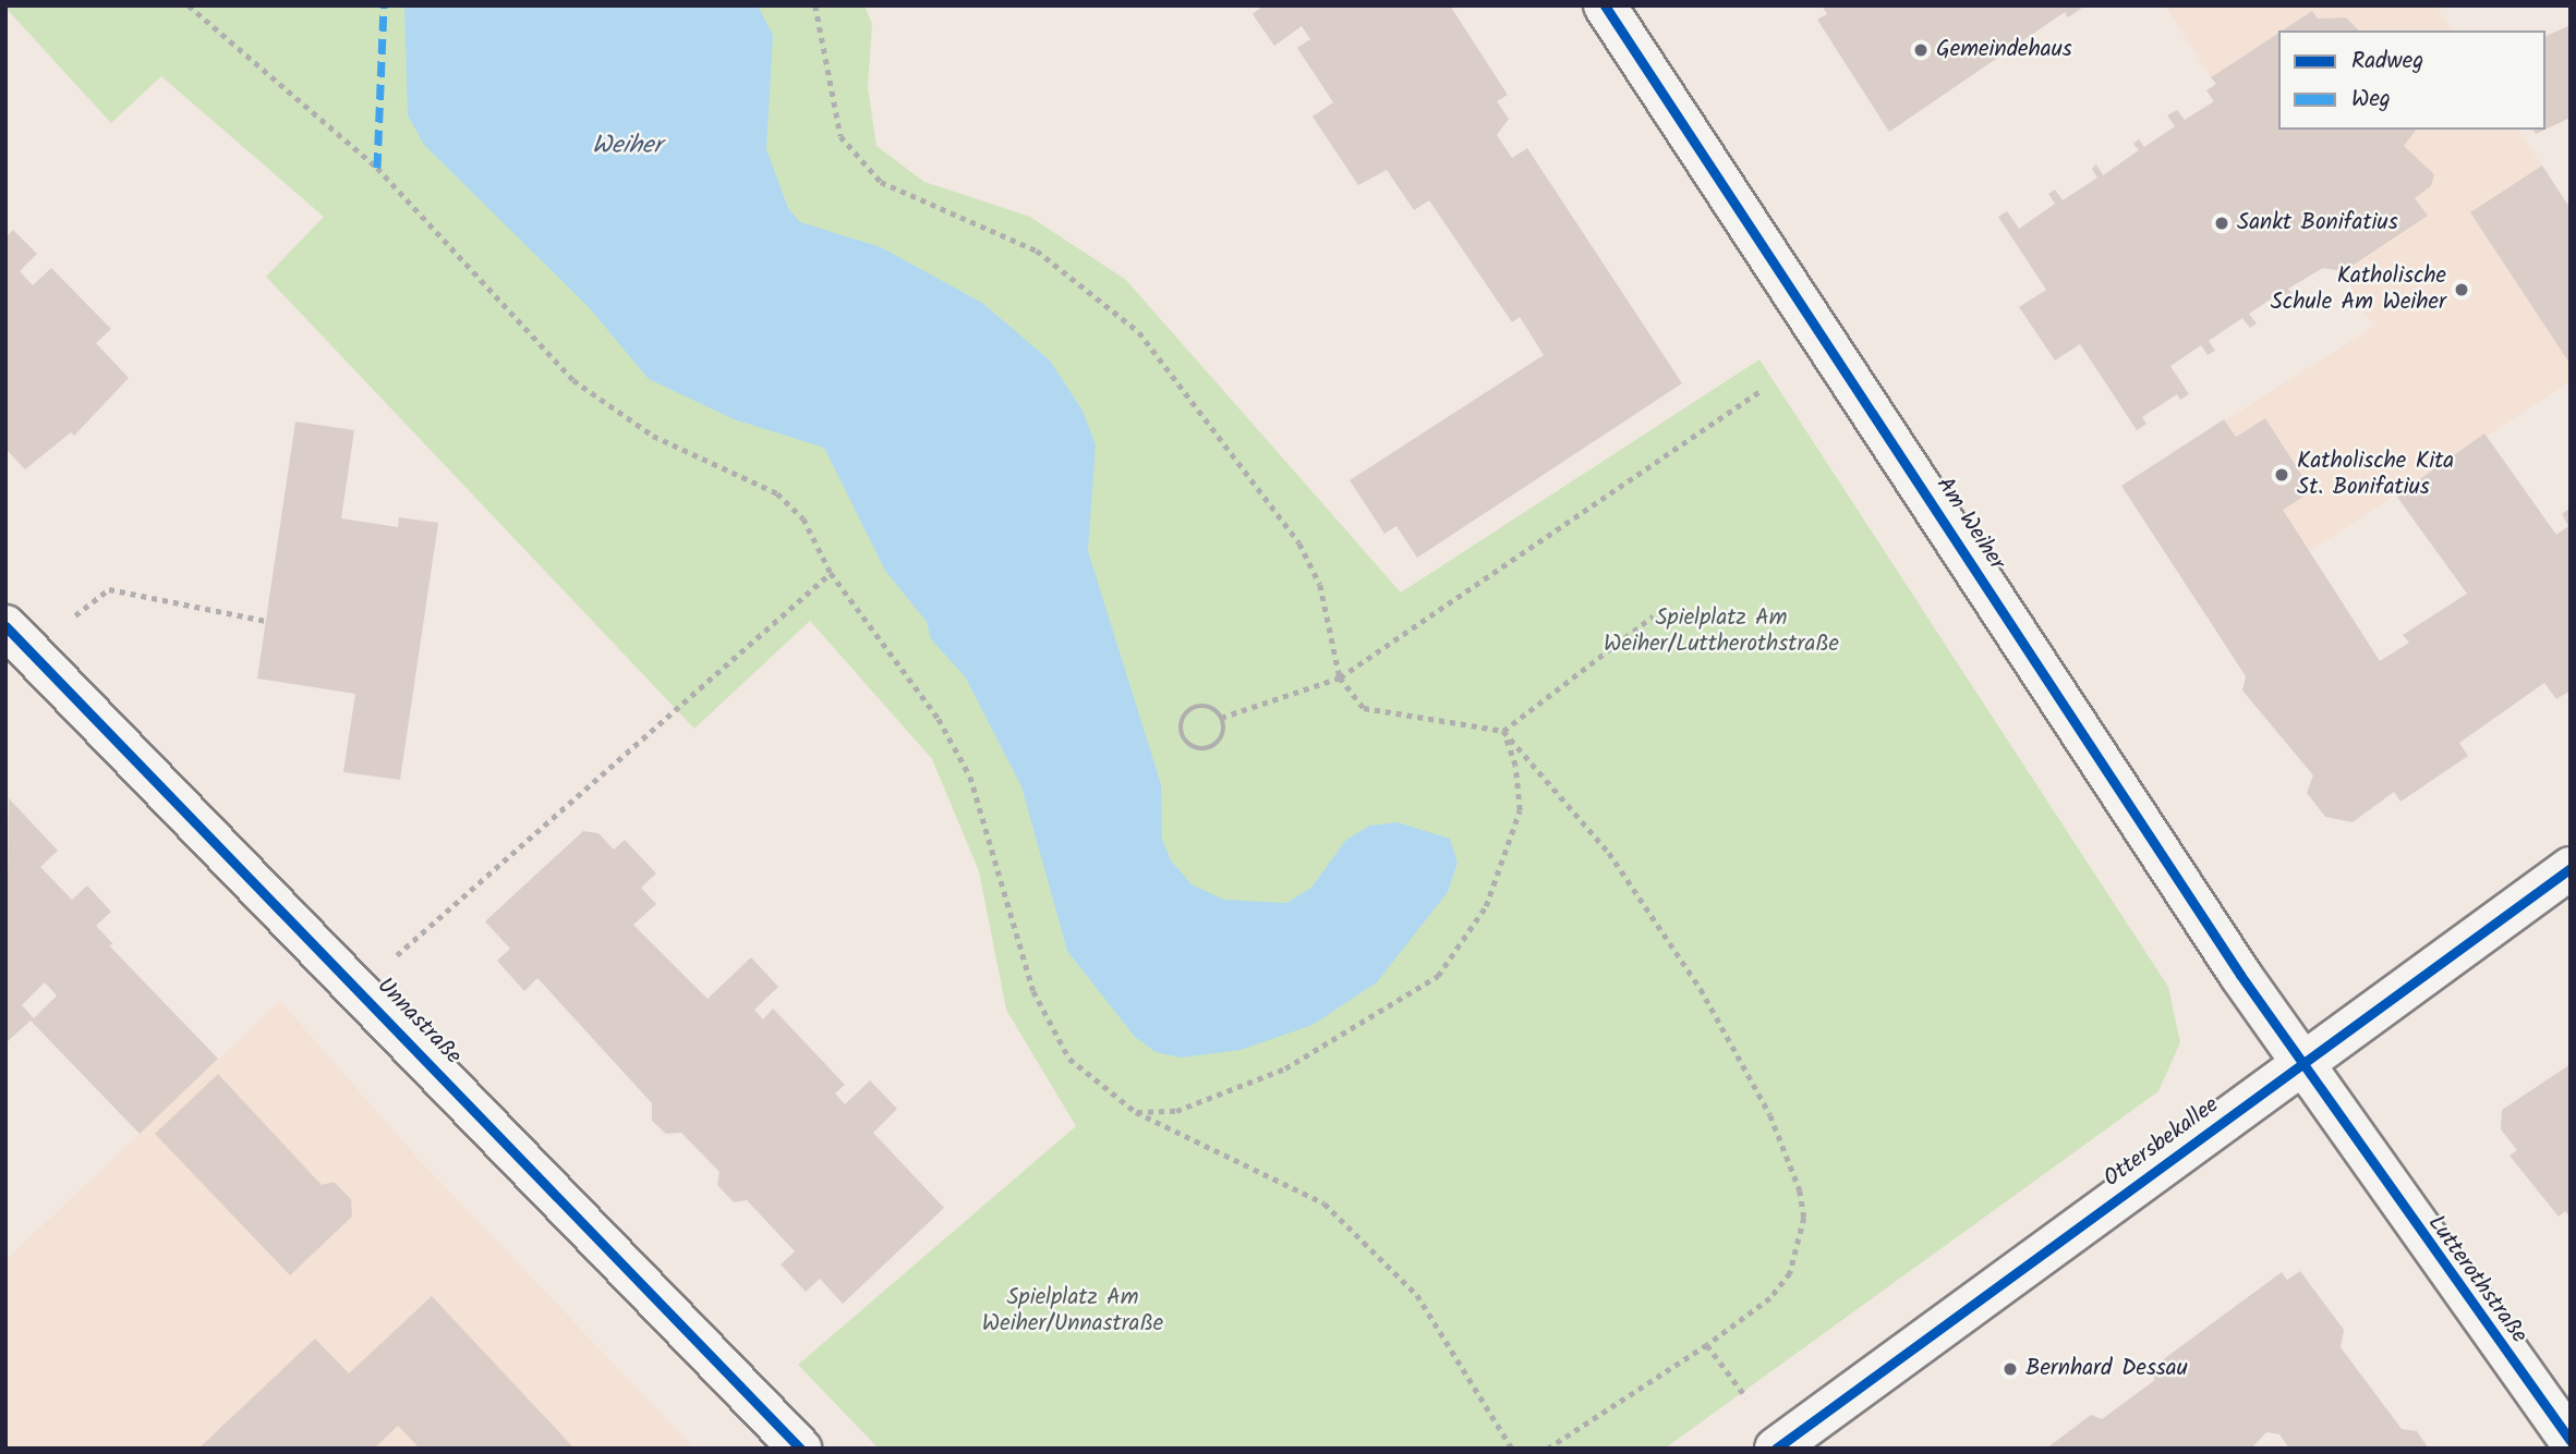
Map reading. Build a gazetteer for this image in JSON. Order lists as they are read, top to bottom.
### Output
{
  "streets": {
    "street": [
      "Am Weiher",
      "Unnastraße",
      "Ottersbekallee",
      "Lutterothstraße"
    ]
  },
  "crossings": [
    ["Am Weiher", "Ottersbekallee"],
    ["Am Weiher", "Lutterothstraße"],
    ["Ottersbekallee", "Lutterothstraße"]
  ],
  "water": ["Weiher"],
  "parks": ["Spielplatz Am Weiher/Luttherothstraße", "Spielplatz Am Weiher/Unnastraße"],
  "places": [
    "Gemeindehaus",
    "Sankt Bonifatius",
    "Katholische Schule Am Weiher",
    "Katholische Kita St. Bonifatius",
    "Bernhard Dessau"
  ],
  "legend": ["Radweg", "Weg"]
}
